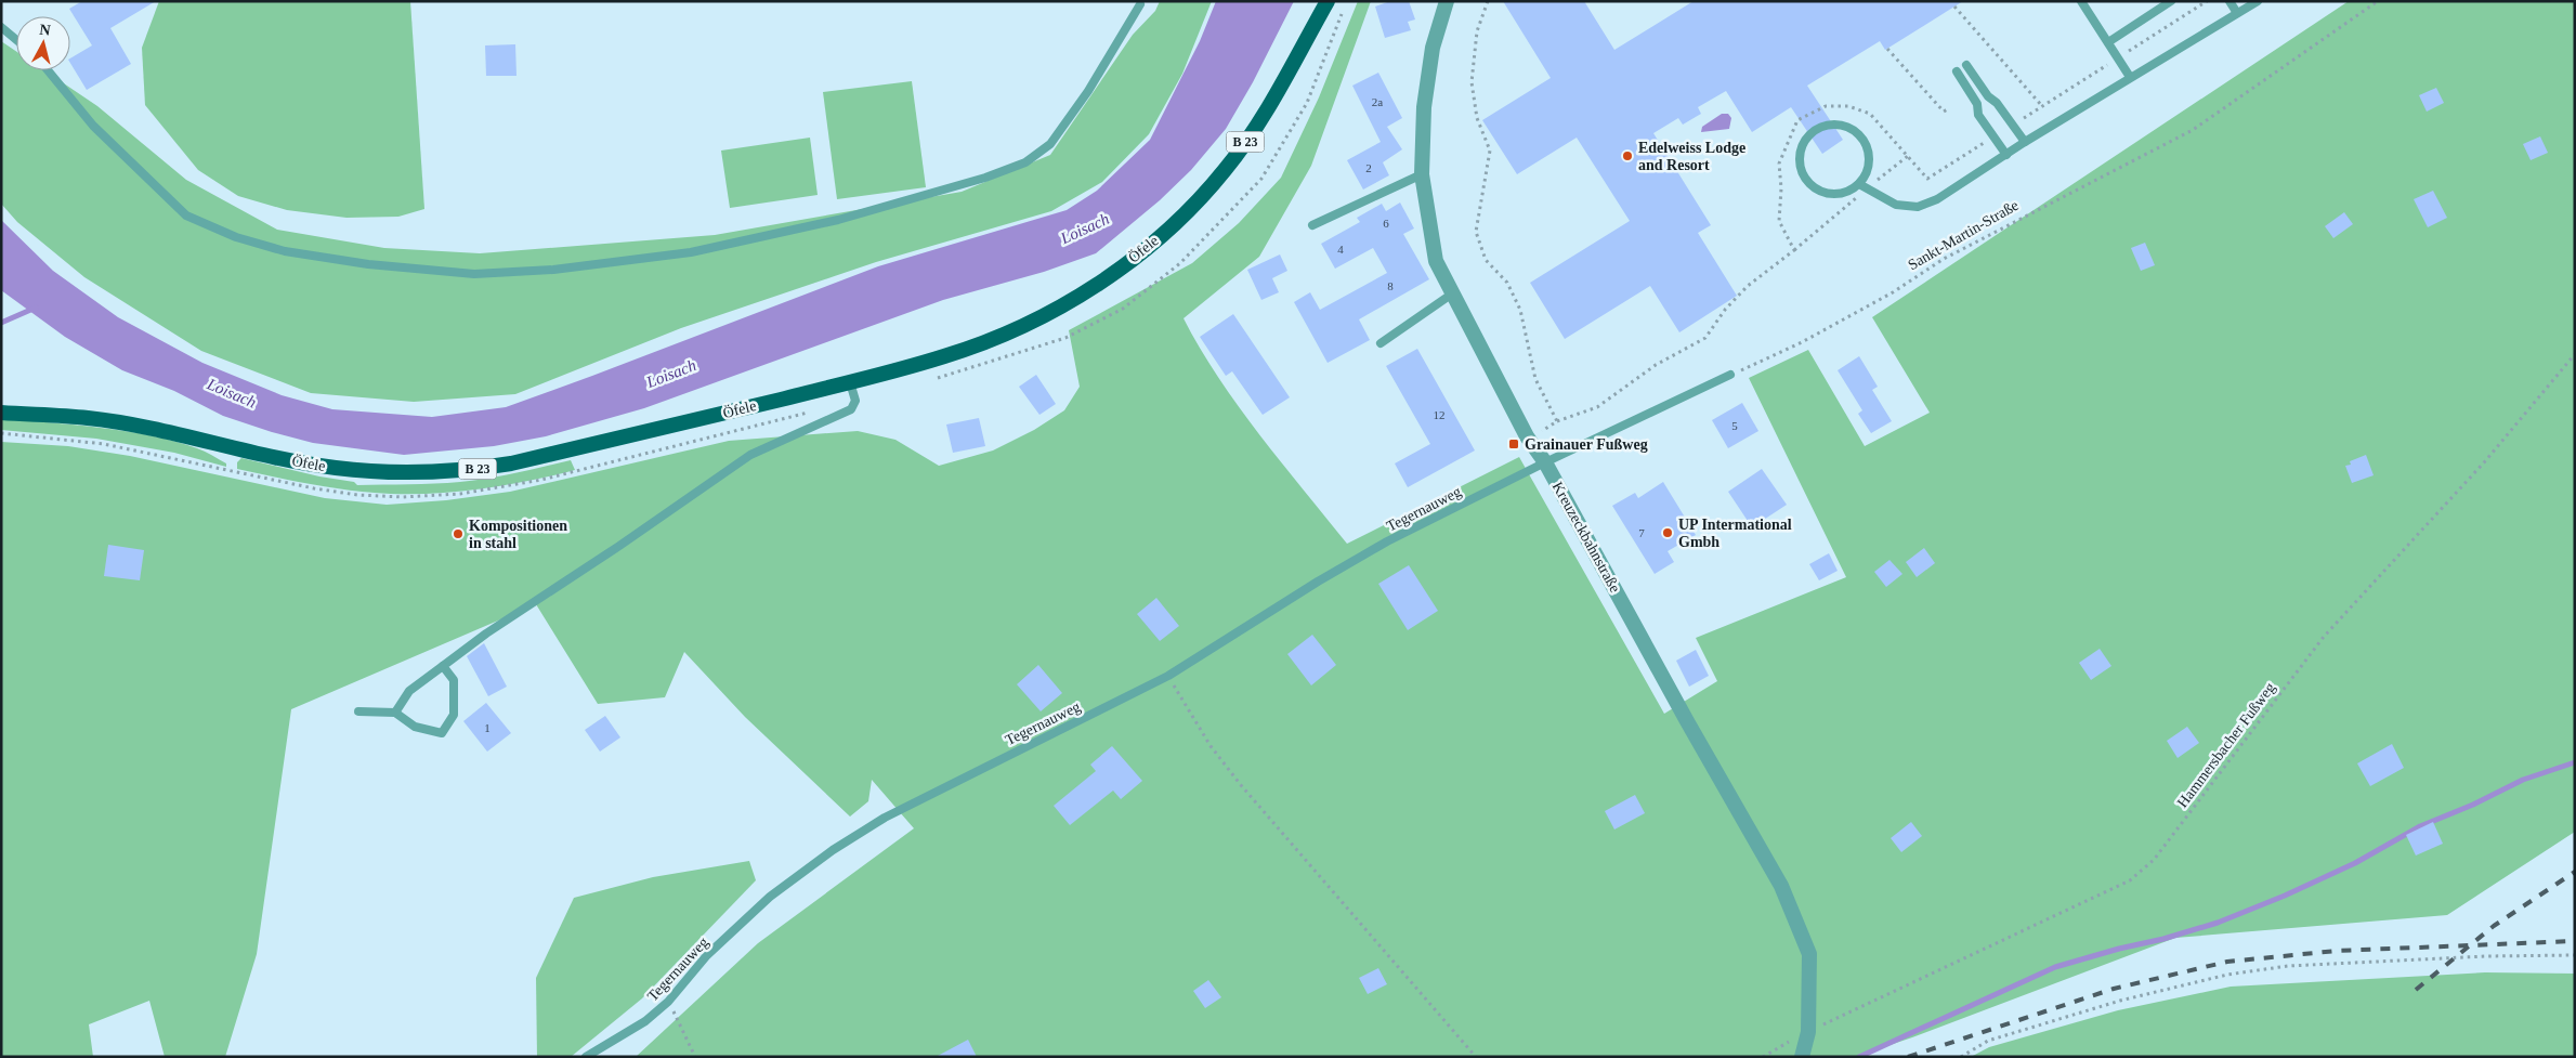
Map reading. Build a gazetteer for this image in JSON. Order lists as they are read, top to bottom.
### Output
{
  "streets": {
    "main road": ["B 23", "Öfele"],
    "street": ["Kreuzeckbahnstraße"],
    "lane": ["Tegernauweg"],
    "path": ["Sankt-Martin-Straße", "Hammersbacher Fußweg"]
  },
  "crossings": [
    ["Tegernauweg", "Kreuzeckbahnstraße"],
    ["Kreuzeckbahnstraße", "Hammersbacher Fußweg"]
  ],
  "water": ["Loisach"],
  "places": {
    "other": ["Edelweiss Lodge and Resort", "UP Intermational Gmbh", "Kompositionen in stahl"],
    "transit": ["Grainauer Fußweg"]
  },
  "house_numbers": [
    "2a",
    "2",
    "6",
    "4",
    "8",
    "12",
    "5",
    "7",
    "1"
  ],
  "north": "top"
}
